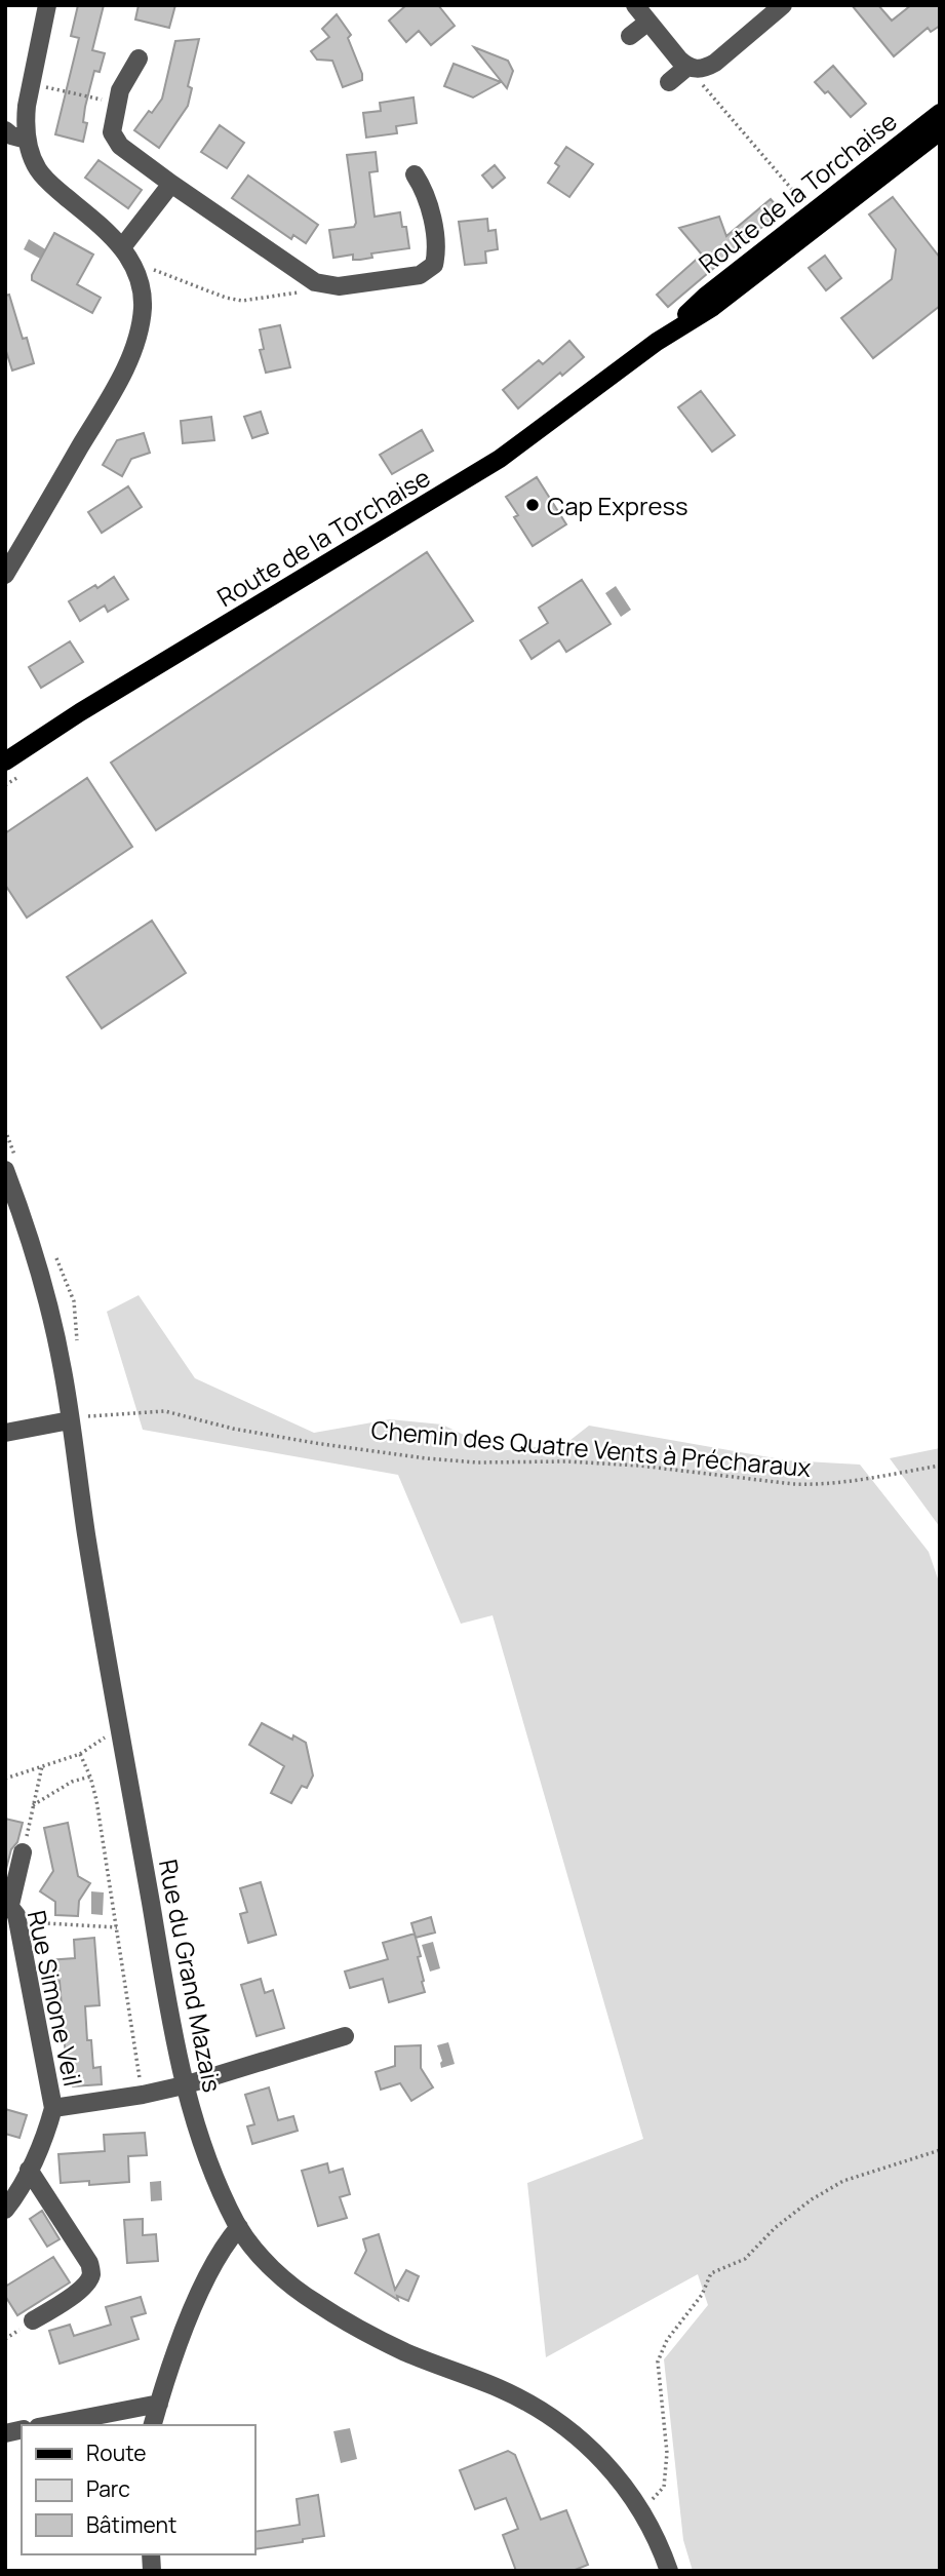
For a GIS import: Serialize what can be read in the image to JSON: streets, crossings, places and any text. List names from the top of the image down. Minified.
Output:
{"streets":{"main road":["Route de la Torchaise"],"street":["Rue du Grand Mazais","Rue Simone Veil"],"path":["Chemin des Quatre Vents à Précharaux"]},"crossings":[["Chemin des Quatre Vents à Précharaux","Rue du Grand Mazais"],["Rue du Grand Mazais","Rue Simone Veil"]],"places":["Cap Express"],"legend":["Route","Parc","Bâtiment"]}
